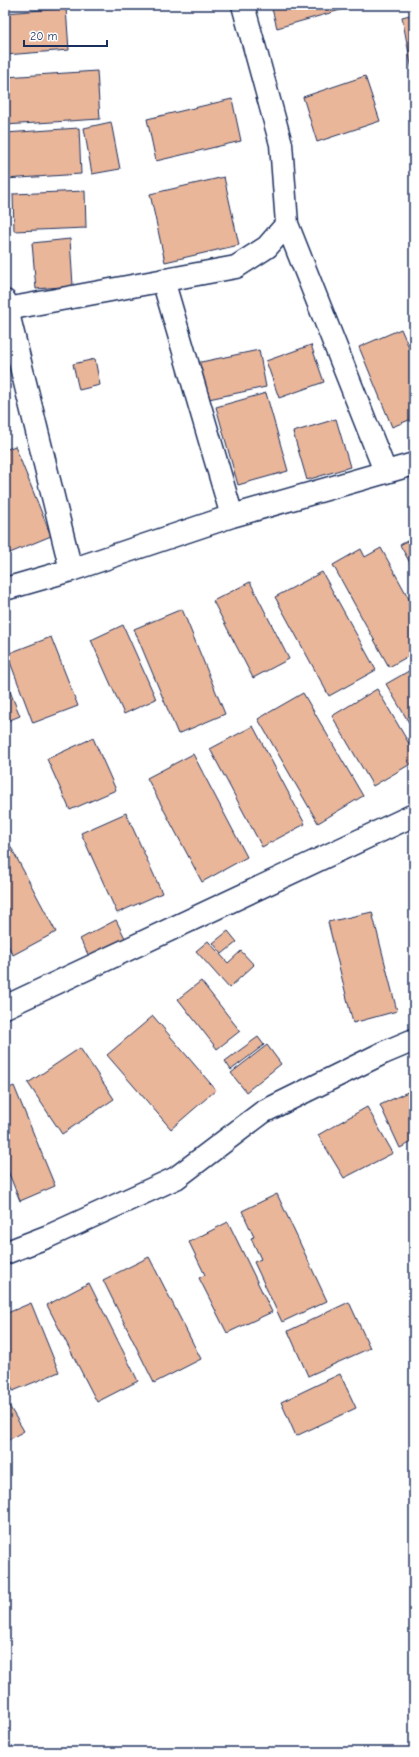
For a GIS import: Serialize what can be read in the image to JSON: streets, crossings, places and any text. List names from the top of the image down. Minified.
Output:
{"scale_bar":"20 m"}
